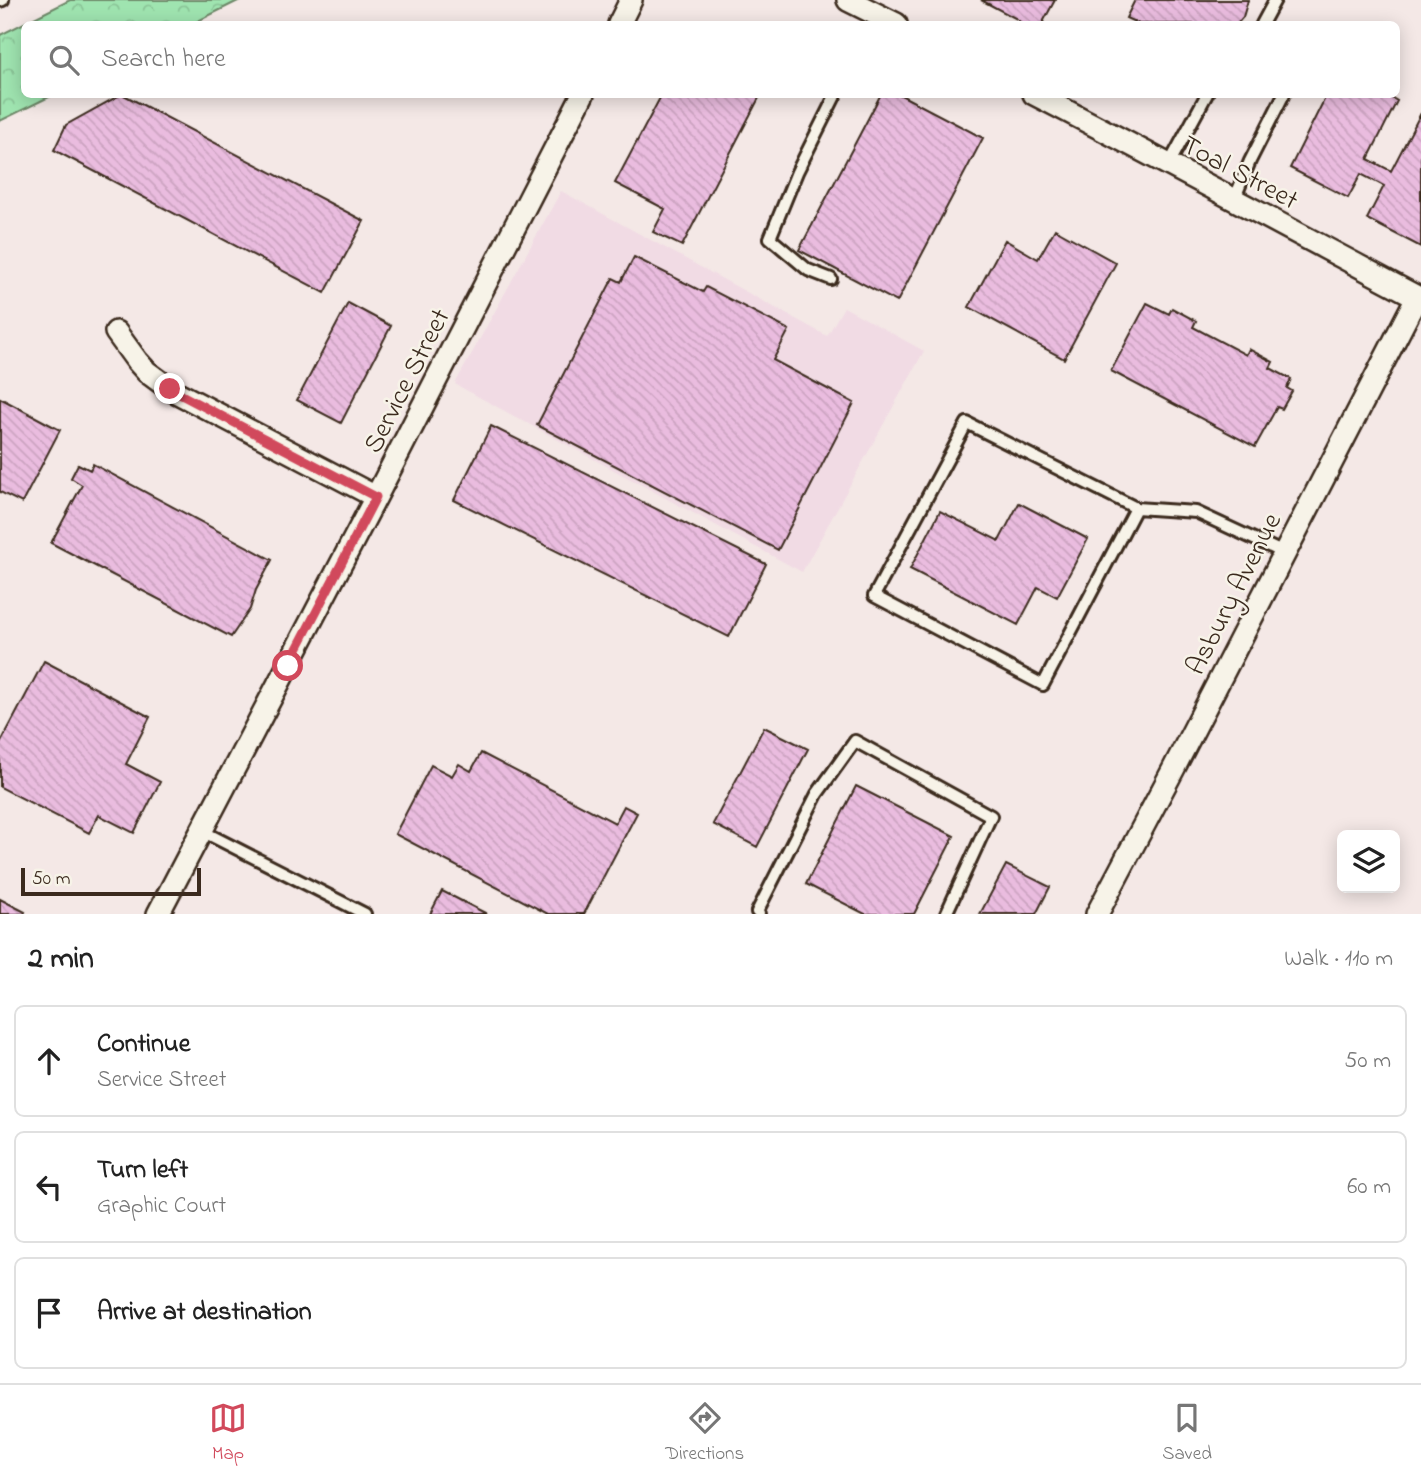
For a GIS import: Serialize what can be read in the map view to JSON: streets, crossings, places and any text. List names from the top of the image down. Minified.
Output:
{"streets":{"street":["Toal Street","Service Street","Asbury Avenue"]},"crossings":[["Toal Street","Asbury Avenue"]],"scale_bar":"50 m","page":{"search":"Search here","scale":"50 m","heading":["2 min","Walk · 110 m"],"list":[["Continue","Service Street","50 m"],["Turn left","Graphic Court","60 m"],"Arrive at destination"],"nav":["Map","Directions","Saved"]}}
